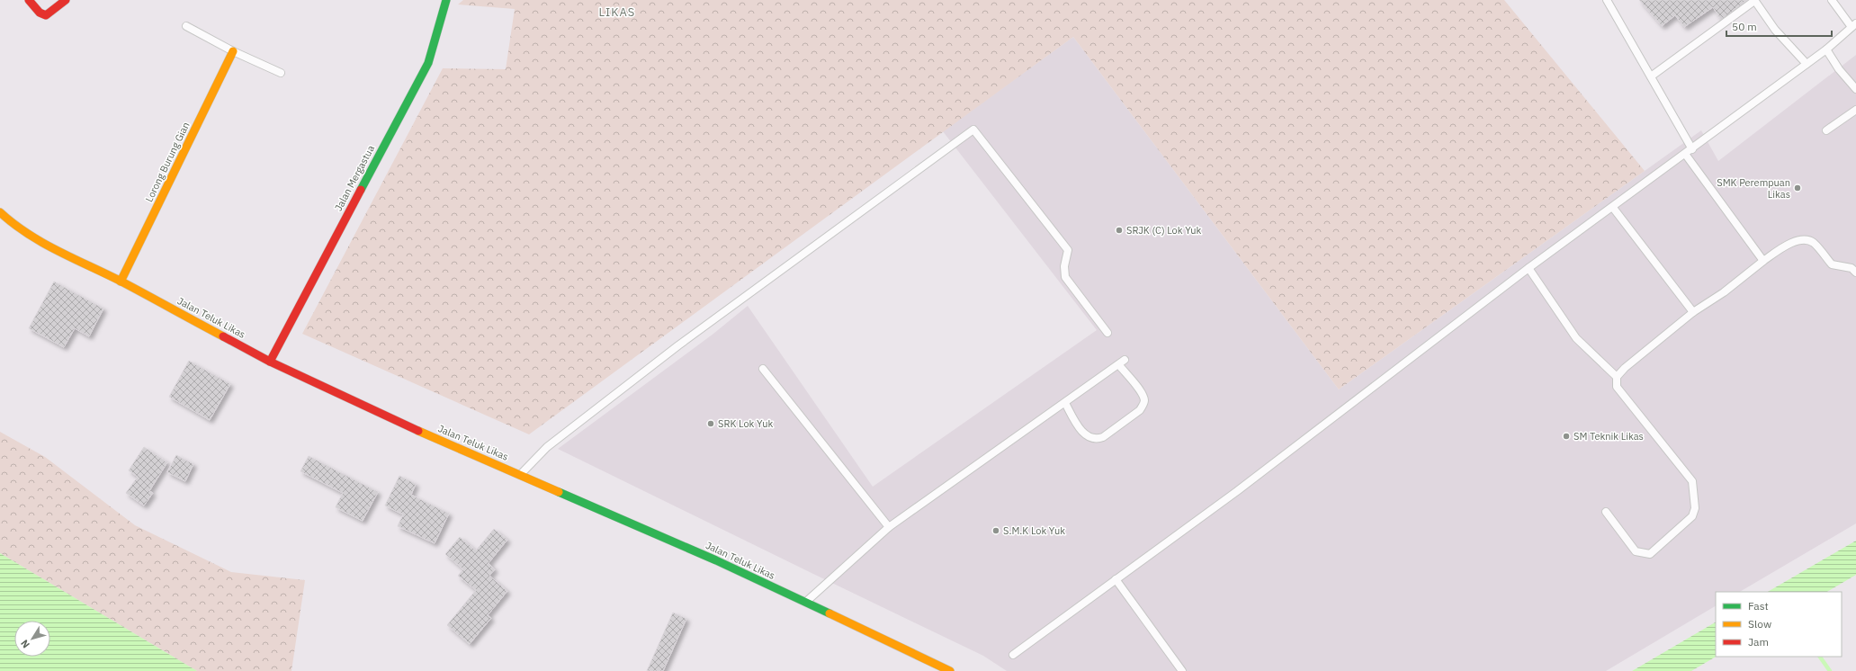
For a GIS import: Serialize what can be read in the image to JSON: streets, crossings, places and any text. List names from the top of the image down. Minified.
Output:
{"streets":{"street":["Lorong Burung Gian","Jalan Mergastua","Jalan Teluk Likas"]},"crossings":[["Lorong Burung Gian","Jalan Teluk Likas"],["Jalan Mergastua","Jalan Teluk Likas"]],"districts":["LIKAS"],"places":["SMK Perempuan Likas","SRJK (C) Lok Yuk","SRK Lok Yuk","SM Teknik Likas","S.M.K Lok Yuk"],"legend":["Fast","Slow","Jam"],"scale_bar":"50 m","north":"bottom left"}
